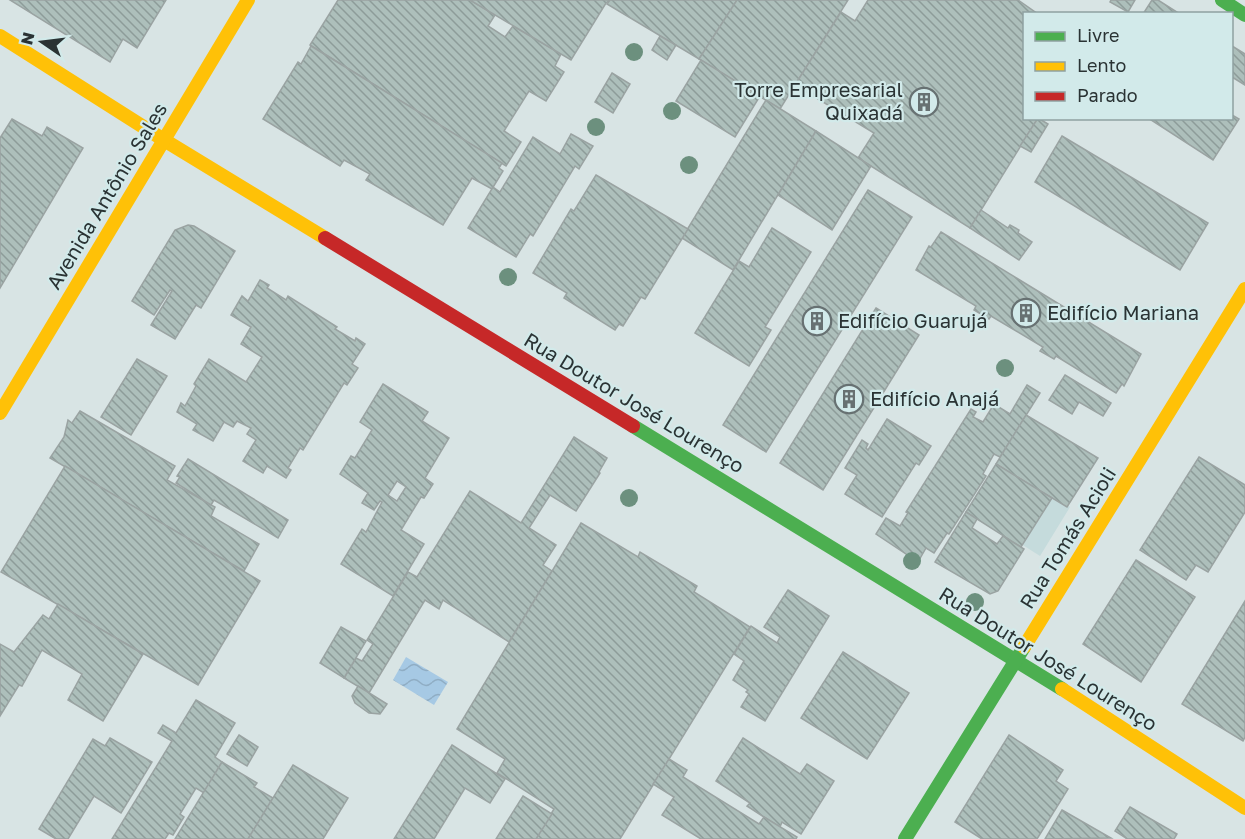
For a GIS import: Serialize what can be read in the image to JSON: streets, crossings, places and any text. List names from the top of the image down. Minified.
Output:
{"streets":{"street":["Avenida Antônio Sales","Rua Doutor José Lourenço","Rua Tomás Acioli"]},"crossings":[["Avenida Antônio Sales","Rua Doutor José Lourenço"],["Rua Doutor José Lourenço","Rua Tomás Acioli"]],"places":{"building":["Torre Empresarial Quixadá","Edifício Mariana","Edifício Guarujá","Edifício Anajá"]},"legend":["Livre","Lento","Parado"],"north":"left"}
